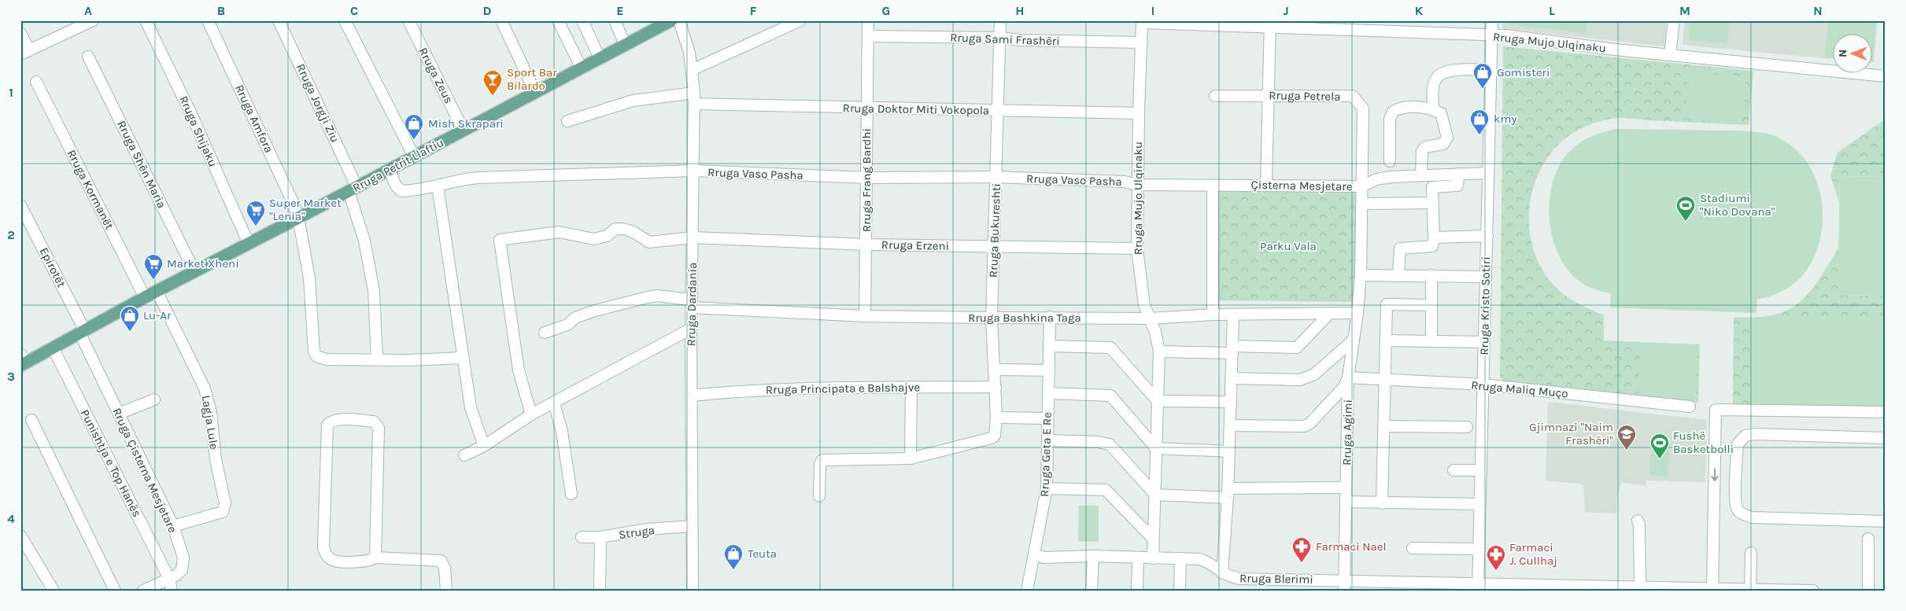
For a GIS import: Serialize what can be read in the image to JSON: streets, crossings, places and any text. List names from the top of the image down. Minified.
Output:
{"streets":{"main road":["Rruga Petrit Llaftiu"],"street":["Rruga Sami Frashëri","Rruga Mujo Ulqinaku","Rruga Zeus","Rruga Petrela","Rruga Jorgji Ziu","Rruga Doktor Miti Vokopola","Rruga Amfora","Rruga Shijaku","Rruga Shën Maria","Rruga Vaso Pasha","Rruga Frang Bardhi","Çisterna Mesjetare","Rruga Kormanët","Rruga Bukureshti","Rruga Erzeni","Epirotët","Rruga Dardania","Rruga Kristo Sotiri","Rruga Bashkina Taga","Rruga Principata e Balshajve","Rruga Maliq Muço","Lagja Lule","Rruga Agimi","Rruga Geta E Re","Punishtja e Top Hanës","Rruga Çisterna Mesjetare","Struga","Rruga Blerimi"]},"crossings":[["Rruga Sami Frashëri","Rruga Mujo Ulqinaku"],["Rruga Sami Frashëri","Rruga Frang Bardhi"],["Rruga Sami Frashëri","Rruga Bukureshti"],["Rruga Mujo Ulqinaku","Rruga Doktor Miti Vokopola"],["Rruga Mujo Ulqinaku","Rruga Vaso Pasha"],["Rruga Mujo Ulqinaku","Çisterna Mesjetare"],["Rruga Mujo Ulqinaku","Rruga Erzeni"],["Rruga Mujo Ulqinaku","Rruga Kristo Sotiri"],["Rruga Mujo Ulqinaku","Rruga Bashkina Taga"],["Rruga Mujo Ulqinaku","Rruga Blerimi"],["Rruga Zeus","Rruga Petrit Llaftiu"],["Rruga Petrela","Çisterna Mesjetare"],["Rruga Petrela","Rruga Agimi"],["Rruga Jorgji Ziu","Rruga Amfora"],["Rruga Jorgji Ziu","Rruga Petrit Llaftiu"],["Rruga Doktor Miti Vokopola","Rruga Frang Bardhi"],["Rruga Doktor Miti Vokopola","Rruga Bukureshti"],["Rruga Doktor Miti Vokopola","Rruga Dardania"],["Rruga Amfora","Rruga Petrit Llaftiu"],["Rruga Shijaku","Rruga Petrit Llaftiu"],["Rruga Shën Maria","Rruga Petrit Llaftiu"],["Rruga Petrit Llaftiu","Rruga Vaso Pasha"],["Rruga Petrit Llaftiu","Rruga Kormanët"],["Rruga Petrit Llaftiu","Epirotët"],["Rruga Petrit Llaftiu","Lagja Lule"],["Rruga Petrit Llaftiu","Punishtja e Top Hanës"],["Rruga Petrit Llaftiu","Rruga Çisterna Mesjetare"],["Rruga Vaso Pasha","Rruga Frang Bardhi"],["Rruga Vaso Pasha","Çisterna Mesjetare"],["Rruga Vaso Pasha","Rruga Bukureshti"],["Rruga Vaso Pasha","Rruga Dardania"],["Rruga Frang Bardhi","Rruga Erzeni"],["Rruga Frang Bardhi","Rruga Bashkina Taga"],["Çisterna Mesjetare","Rruga Kristo Sotiri"],["Rruga Bukureshti","Rruga Erzeni"],["Rruga Bukureshti","Rruga Bashkina Taga"],["Rruga Bukureshti","Rruga Principata e Balshajve"],["Rruga Erzeni","Rruga Dardania"],["Epirotët","Rruga Çisterna Mesjetare"],["Rruga Dardania","Rruga Bashkina Taga"],["Rruga Dardania","Rruga Principata e Balshajve"],["Rruga Dardania","Struga"],["Rruga Kristo Sotiri","Rruga Maliq Muço"],["Rruga Kristo Sotiri","Rruga Blerimi"],["Rruga Bashkina Taga","Rruga Agimi"],["Rruga Bashkina Taga","Rruga Geta E Re"],["Rruga Maliq Muço","Rruga Agimi"],["Lagja Lule","Rruga Çisterna Mesjetare"],["Rruga Agimi","Rruga Blerimi"],["Rruga Geta E Re","Rruga Blerimi"],["Punishtja e Top Hanës","Rruga Çisterna Mesjetare"]],"parks":["Parku Vala"],"places":{"shop":["Gomisteri","kmy","Mish Skrapari","Lu-Ar","Teuta"],"bar":["Sport Bar Bilardo"],"sports":["Stadiumi \"Niko Dovana\"","Fushë Basketbolli"],"supermarket":["Super Market \"Lenia\"","Market Xheni"],"school or university":["Gjimnazi \"Naim Frashëri\""],"pharmacy":["Farmaci Nael","Farmaci J. Cullhaj"]},"north":"left","grid":{"columns":["A","B","C","D","E","F","G","H","I","J","K","L","M","N"],"rows":["1","2","3","4"]}}
